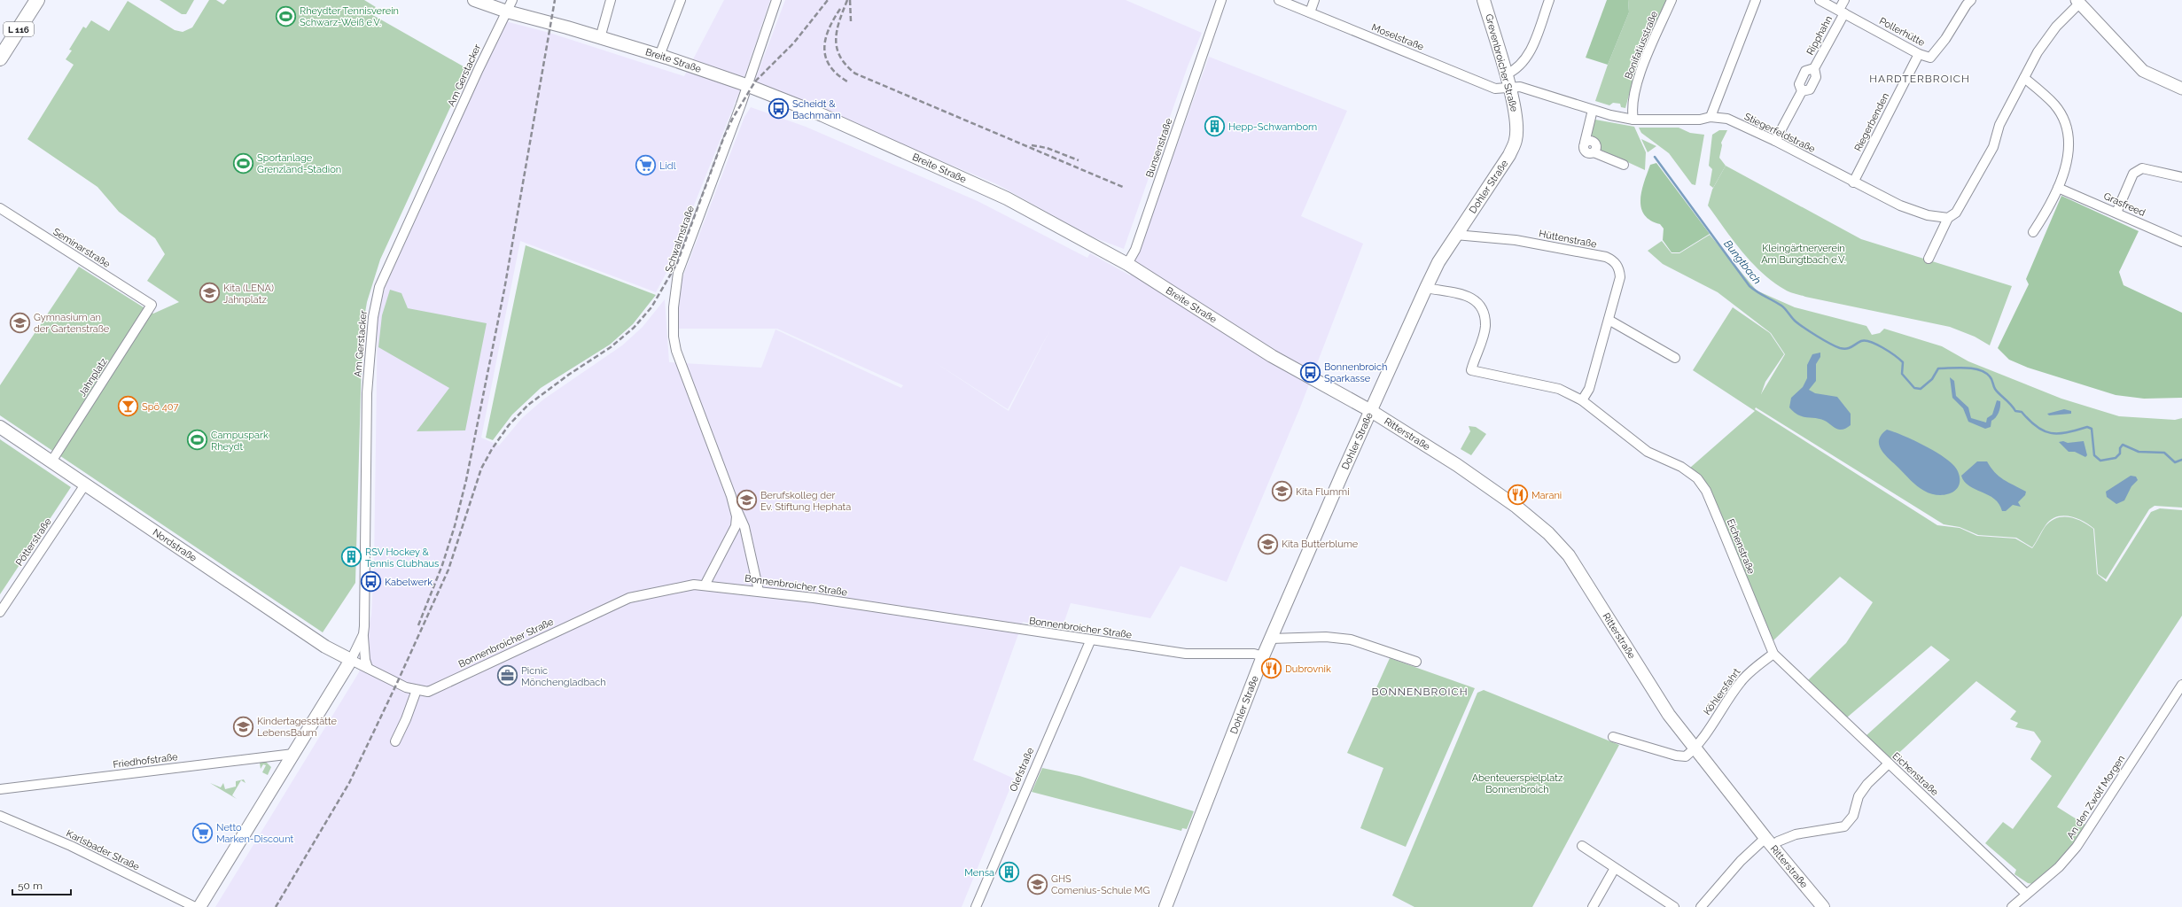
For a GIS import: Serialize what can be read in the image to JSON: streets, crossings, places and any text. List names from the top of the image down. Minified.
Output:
{"streets":{"main road":["L 116","Breite Straße","Grevenbroicher Straße","Dohler Straße","Ritterstraße","Nordstraße"],"street":["Pollerhütte","Ripphahn","Moselstraße","Bonifatiusstraße","Am Gerstacker","Riegerbenden","Stiegerfeldstraße","Bunsenstraße","Grasfreed","Schwalmstraße","Hüttenstraße","Seminarstraße","Jahnplatz","Pötterstraße","Eichenstraße","Bonnenbroicher Straße","Köhlersfahrt","Friedhofstraße","Olefstraße","An den Zwölf Morgen","Karlsbader Straße"]},"crossings":[["Pollerhütte","Ripphahn"],["Pollerhütte","Riegerbenden"],["Ripphahn","Stiegerfeldstraße"],["Moselstraße","Grevenbroicher Straße"],["Moselstraße","Stiegerfeldstraße"],["Bonifatiusstraße","Stiegerfeldstraße"],["Breite Straße","Am Gerstacker"],["Breite Straße","Bunsenstraße"],["Breite Straße","Dohler Straße"],["Breite Straße","Schwalmstraße"],["Breite Straße","Ritterstraße"],["Grevenbroicher Straße","Stiegerfeldstraße"],["Grevenbroicher Straße","Dohler Straße"],["Am Gerstacker","Nordstraße"],["Am Gerstacker","Bonnenbroicher Straße"],["Riegerbenden","Stiegerfeldstraße"],["Dohler Straße","Hüttenstraße"],["Dohler Straße","Ritterstraße"],["Dohler Straße","Eichenstraße"],["Dohler Straße","Bonnenbroicher Straße"],["Schwalmstraße","Bonnenbroicher Straße"],["Hüttenstraße","Eichenstraße"],["Seminarstraße","Jahnplatz"],["Jahnplatz","Nordstraße"],["Ritterstraße","Köhlersfahrt"],["Pötterstraße","Nordstraße"],["Nordstraße","Bonnenbroicher Straße"],["Eichenstraße","Köhlersfahrt"],["Eichenstraße","An den Zwölf Morgen"],["Bonnenbroicher Straße","Olefstraße"]],"districts":["HARDTERBROICH","BONNENBROICH"],"water":["Bungtbach"],"parks":["Kleingärtnerverein Am Bungtbach e.V.","Abenteuerspielplatz Bonnenbroich"],"places":{"sports":["Rheydter Tennisverein Schwarz-Weiß e.V.","Sportanlage Grenzland-Stadion","Campuspark Rheydt"],"bus stop":["Scheidt & Bachmann","Bonnenbroich Sparkasse","Kabelwerk"],"building":["Hepp-Schwamborn","RSV Hockey & Tennis Clubhaus","Mensa"],"supermarket":["Lidl","Netto Marken-Discount"],"school or university":["Kita (LENA) Jahnplatz","Gymnasium an der Gartenstraße","Kita Flummi","Berufskolleg der Ev. Stiftung Hephata","Kita Butterblume","Kindertagesstätte LebensBaum","GHS Comenius-Schule MG"],"bar":["Spö 407"],"restaurant":["Marani","Dubrovnik"],"office":["Picnic Mönchengladbach"]},"scale_bar":"50 m"}
